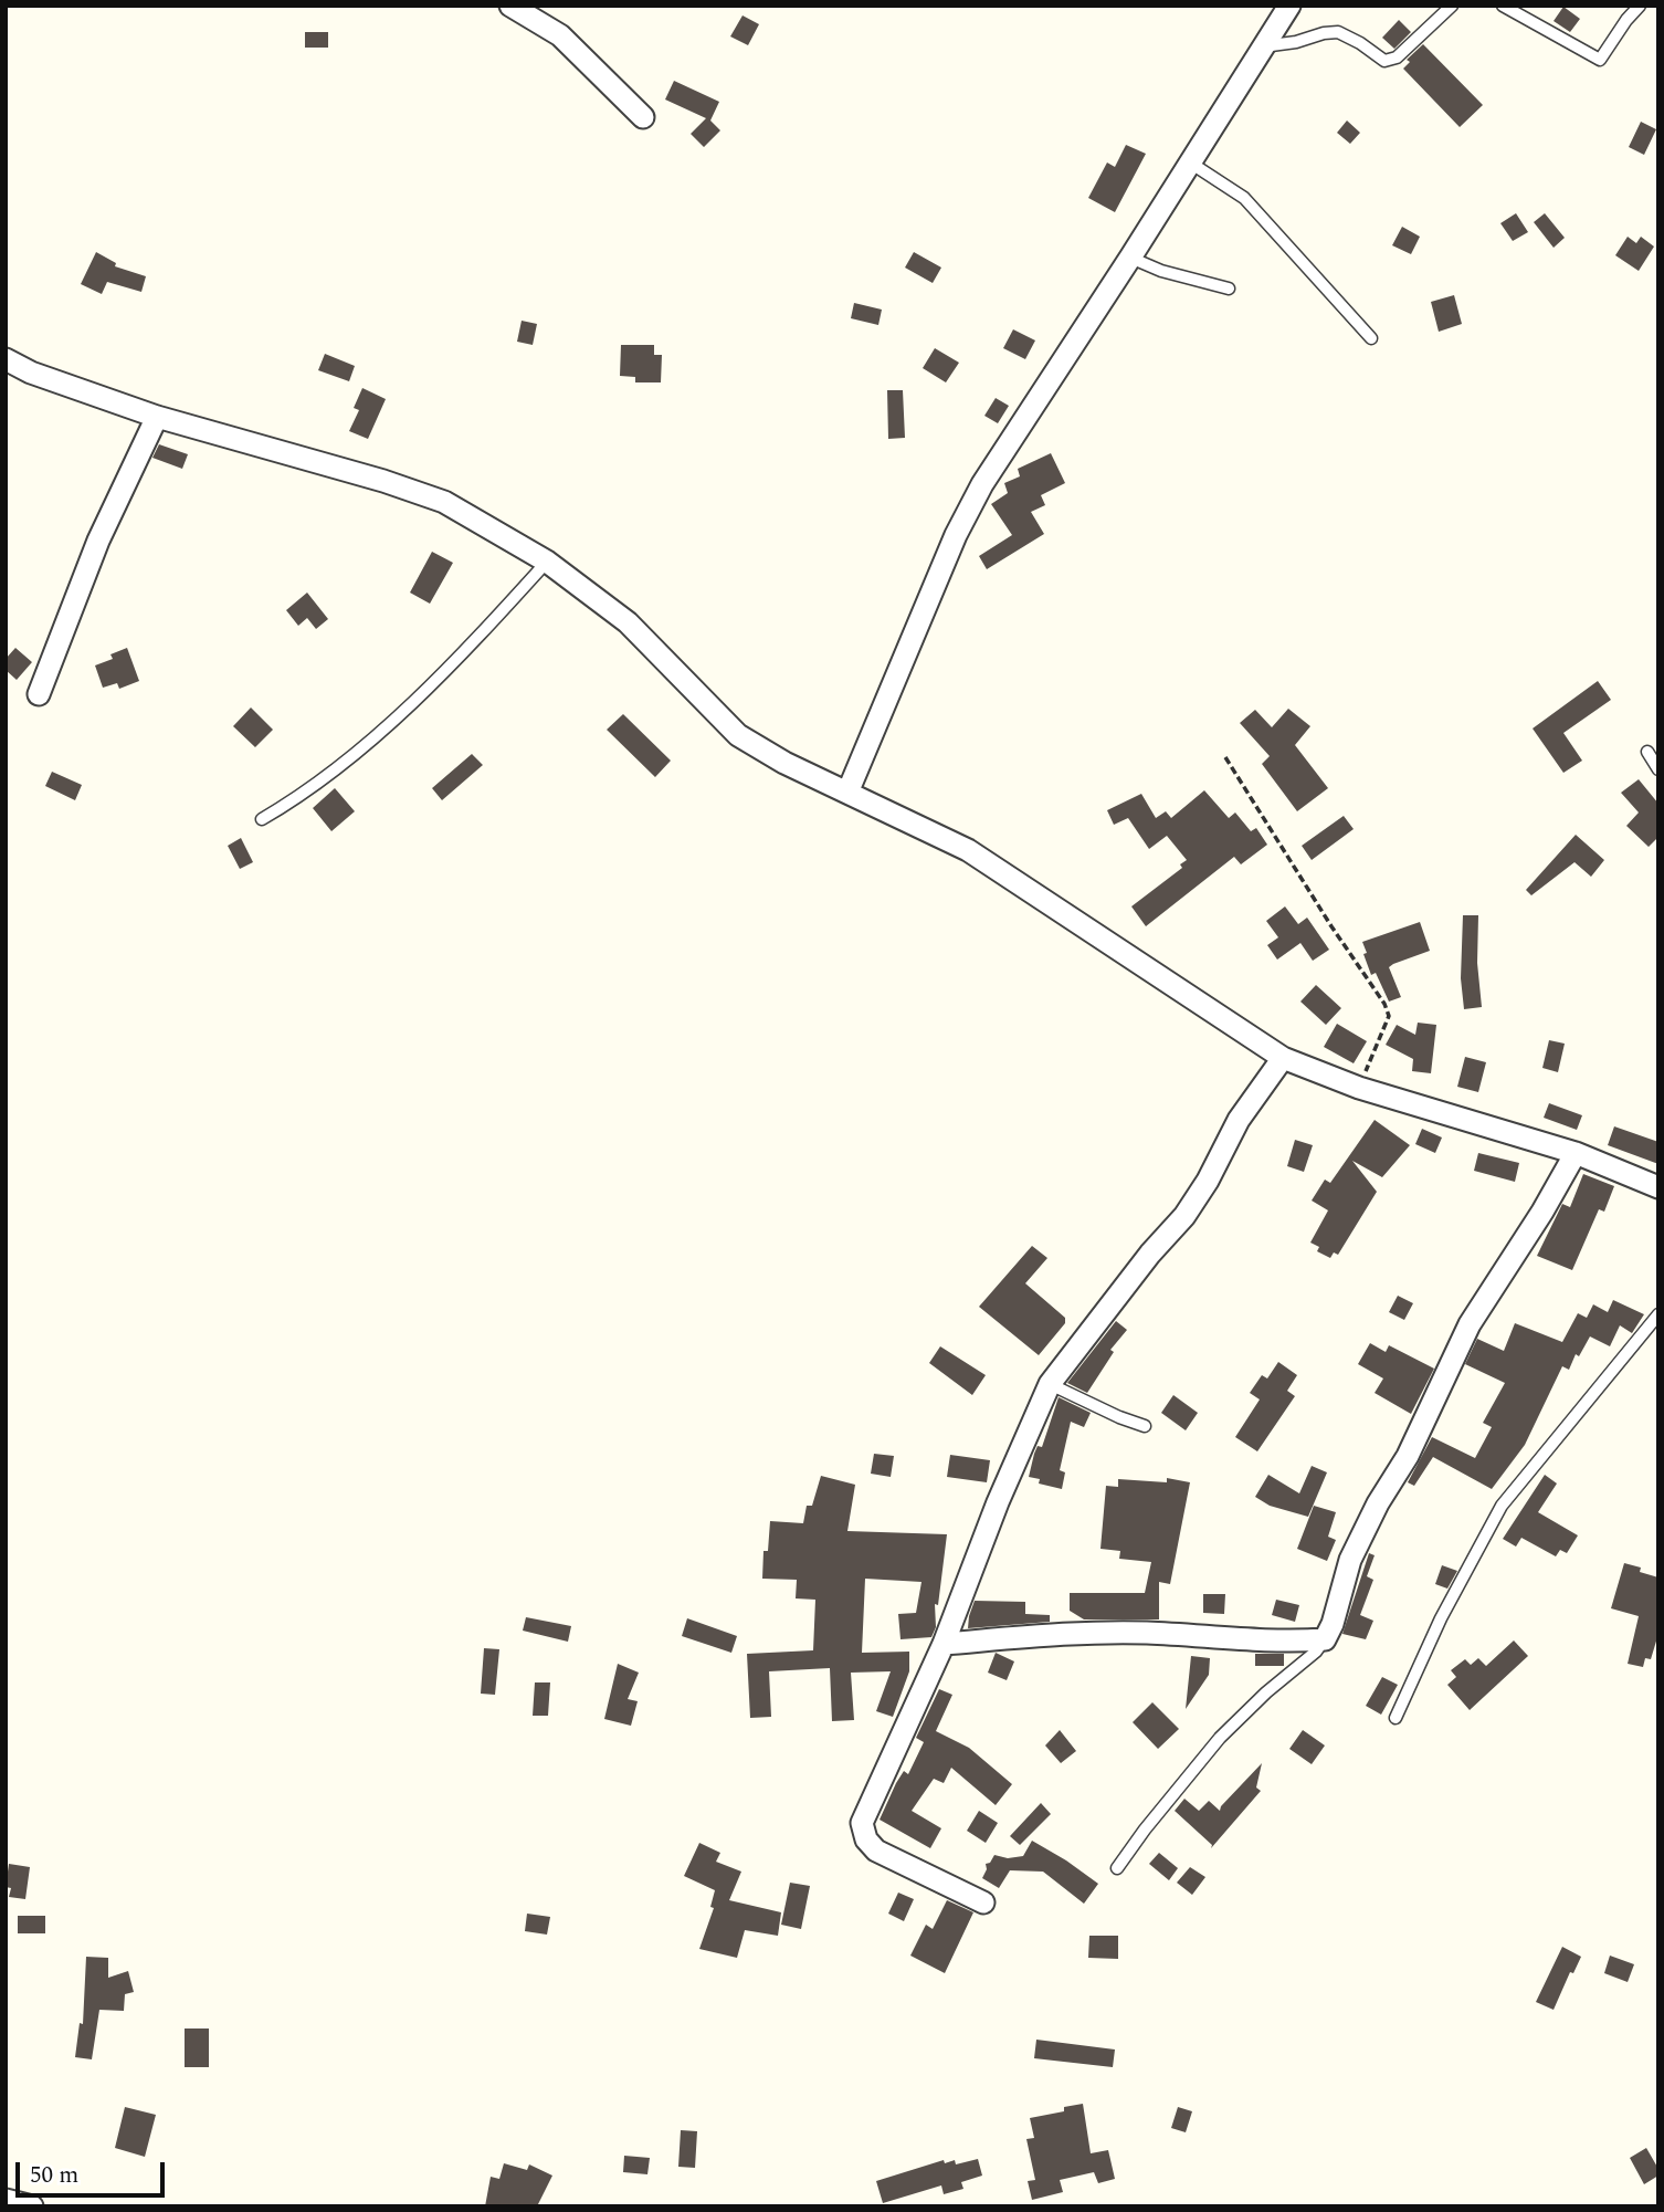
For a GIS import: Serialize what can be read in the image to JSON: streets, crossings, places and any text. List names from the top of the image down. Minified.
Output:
{"scale_bar":"50 m"}
